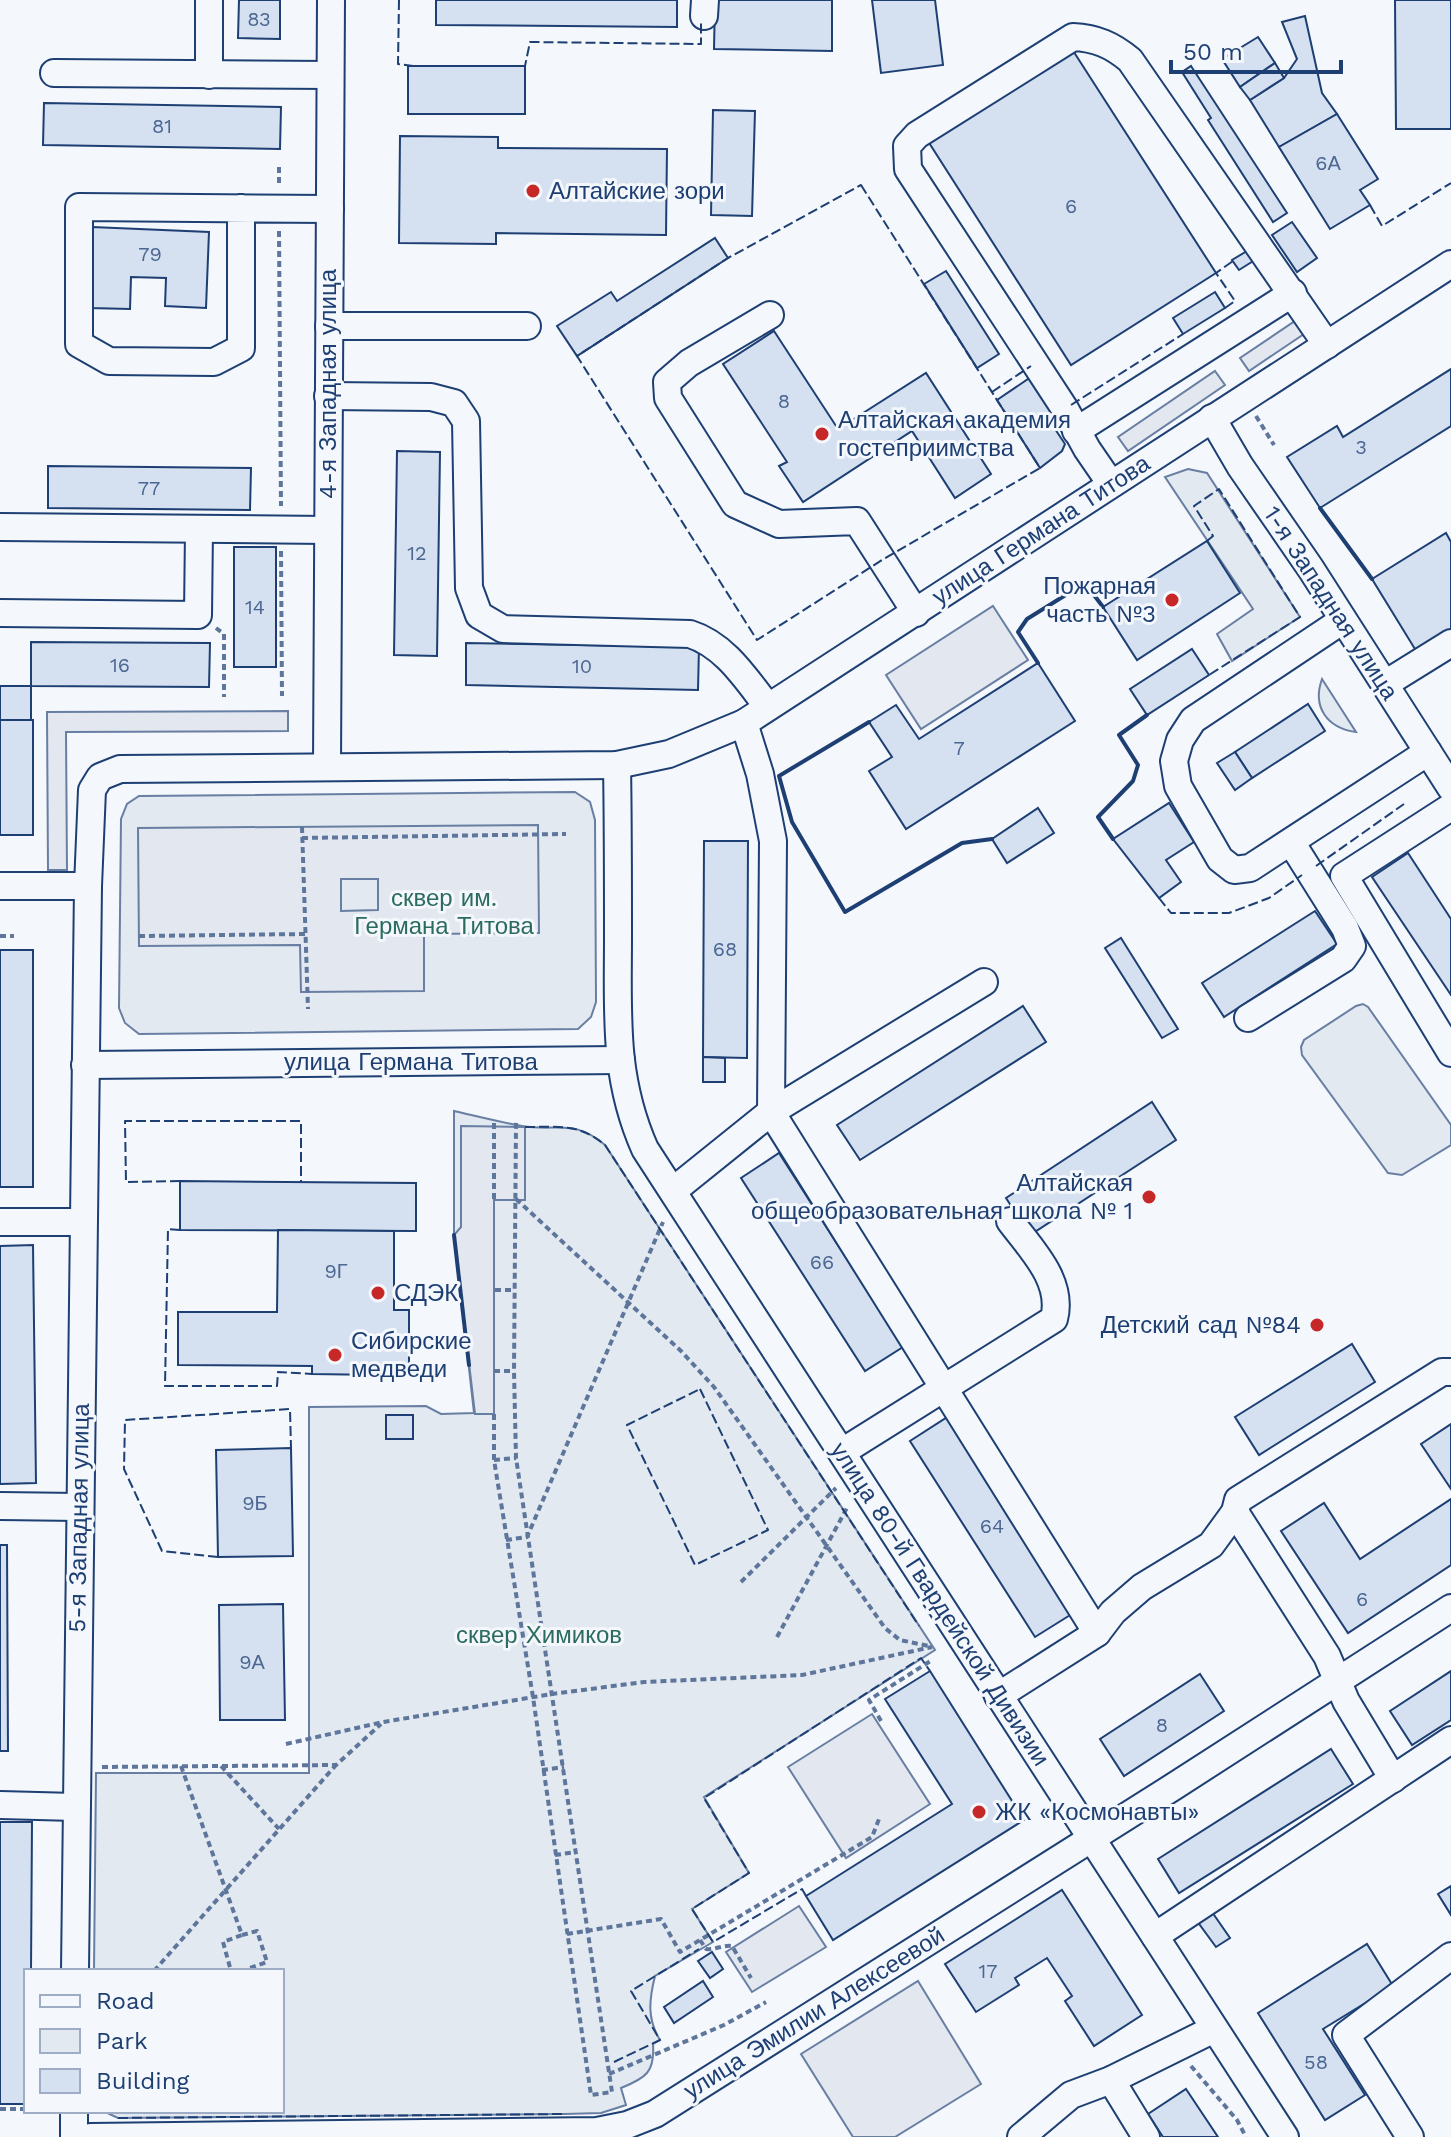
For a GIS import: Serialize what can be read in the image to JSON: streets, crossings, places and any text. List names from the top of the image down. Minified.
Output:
{"streets":{"street":["4-я Западная улица","улица Германа Титова","1-я Западная улица","5-я Западная улица","улица 80-й Гвардейской Дивизии","улица Эмилии Алексеевой"]},"crossings":[["4-я Западная улица","улица Германа Титова"],["улица Германа Титова","1-я Западная улица"],["улица Германа Титова","5-я Западная улица"],["улица Германа Титова","улица 80-й Гвардейской Дивизии"],["улица 80-й Гвардейской Дивизии","улица Эмилии Алексеевой"]],"parks":["сквер им. Германа Титова","сквер Химиков"],"places":["Алтайские зори","Алтайская академия гостеприимства","Пожарная часть №3","Алтайская общеобразовательная школа № 1","СДЭК","Детский сад №84","Сибирские медведи","ЖК «Космонавты»"],"house_numbers":["83","81","6А","6","79","8","3","77","12","14","16","10","7","68","66","9Г","9Б","64","6","9А","8","17","58"],"legend":["Road","Park","Building"],"scale_bar":"50 m"}
